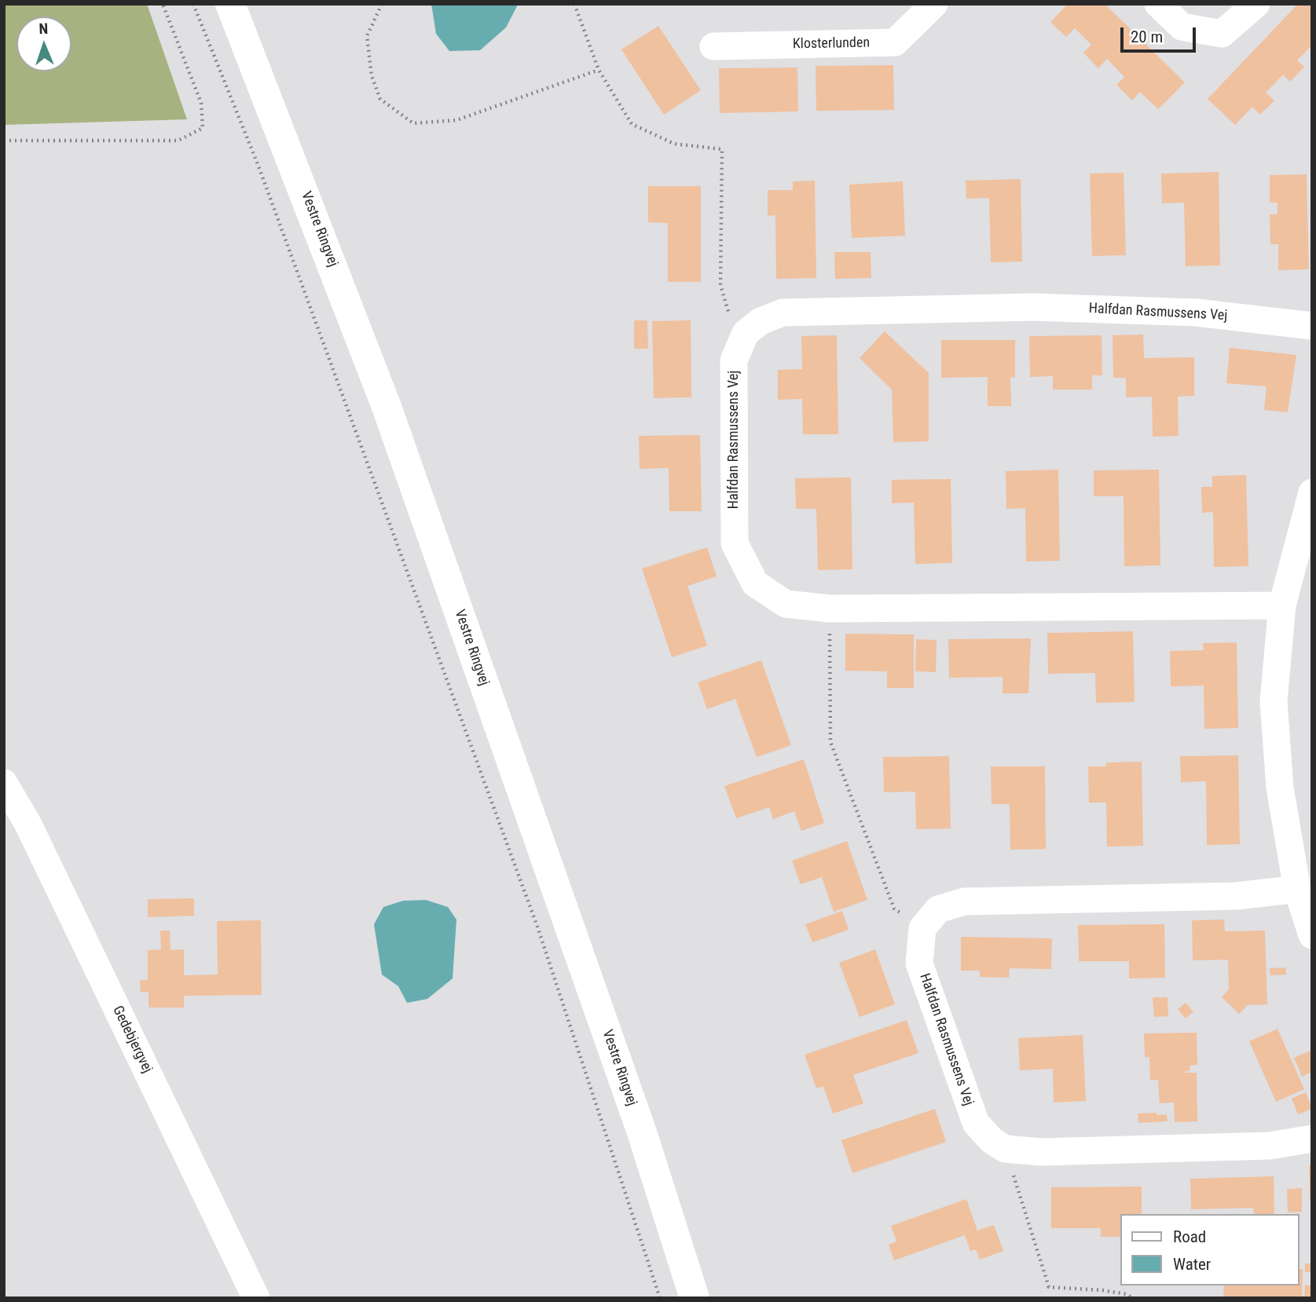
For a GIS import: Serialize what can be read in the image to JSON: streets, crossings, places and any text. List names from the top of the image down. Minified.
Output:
{"streets":{"main road":["Vestre Ringvej"],"street":["Klosterlunden","Halfdan Rasmussens Vej","Gedebjergvej"]},"legend":["Road","Water"],"scale_bar":"20 m","north":"top"}
